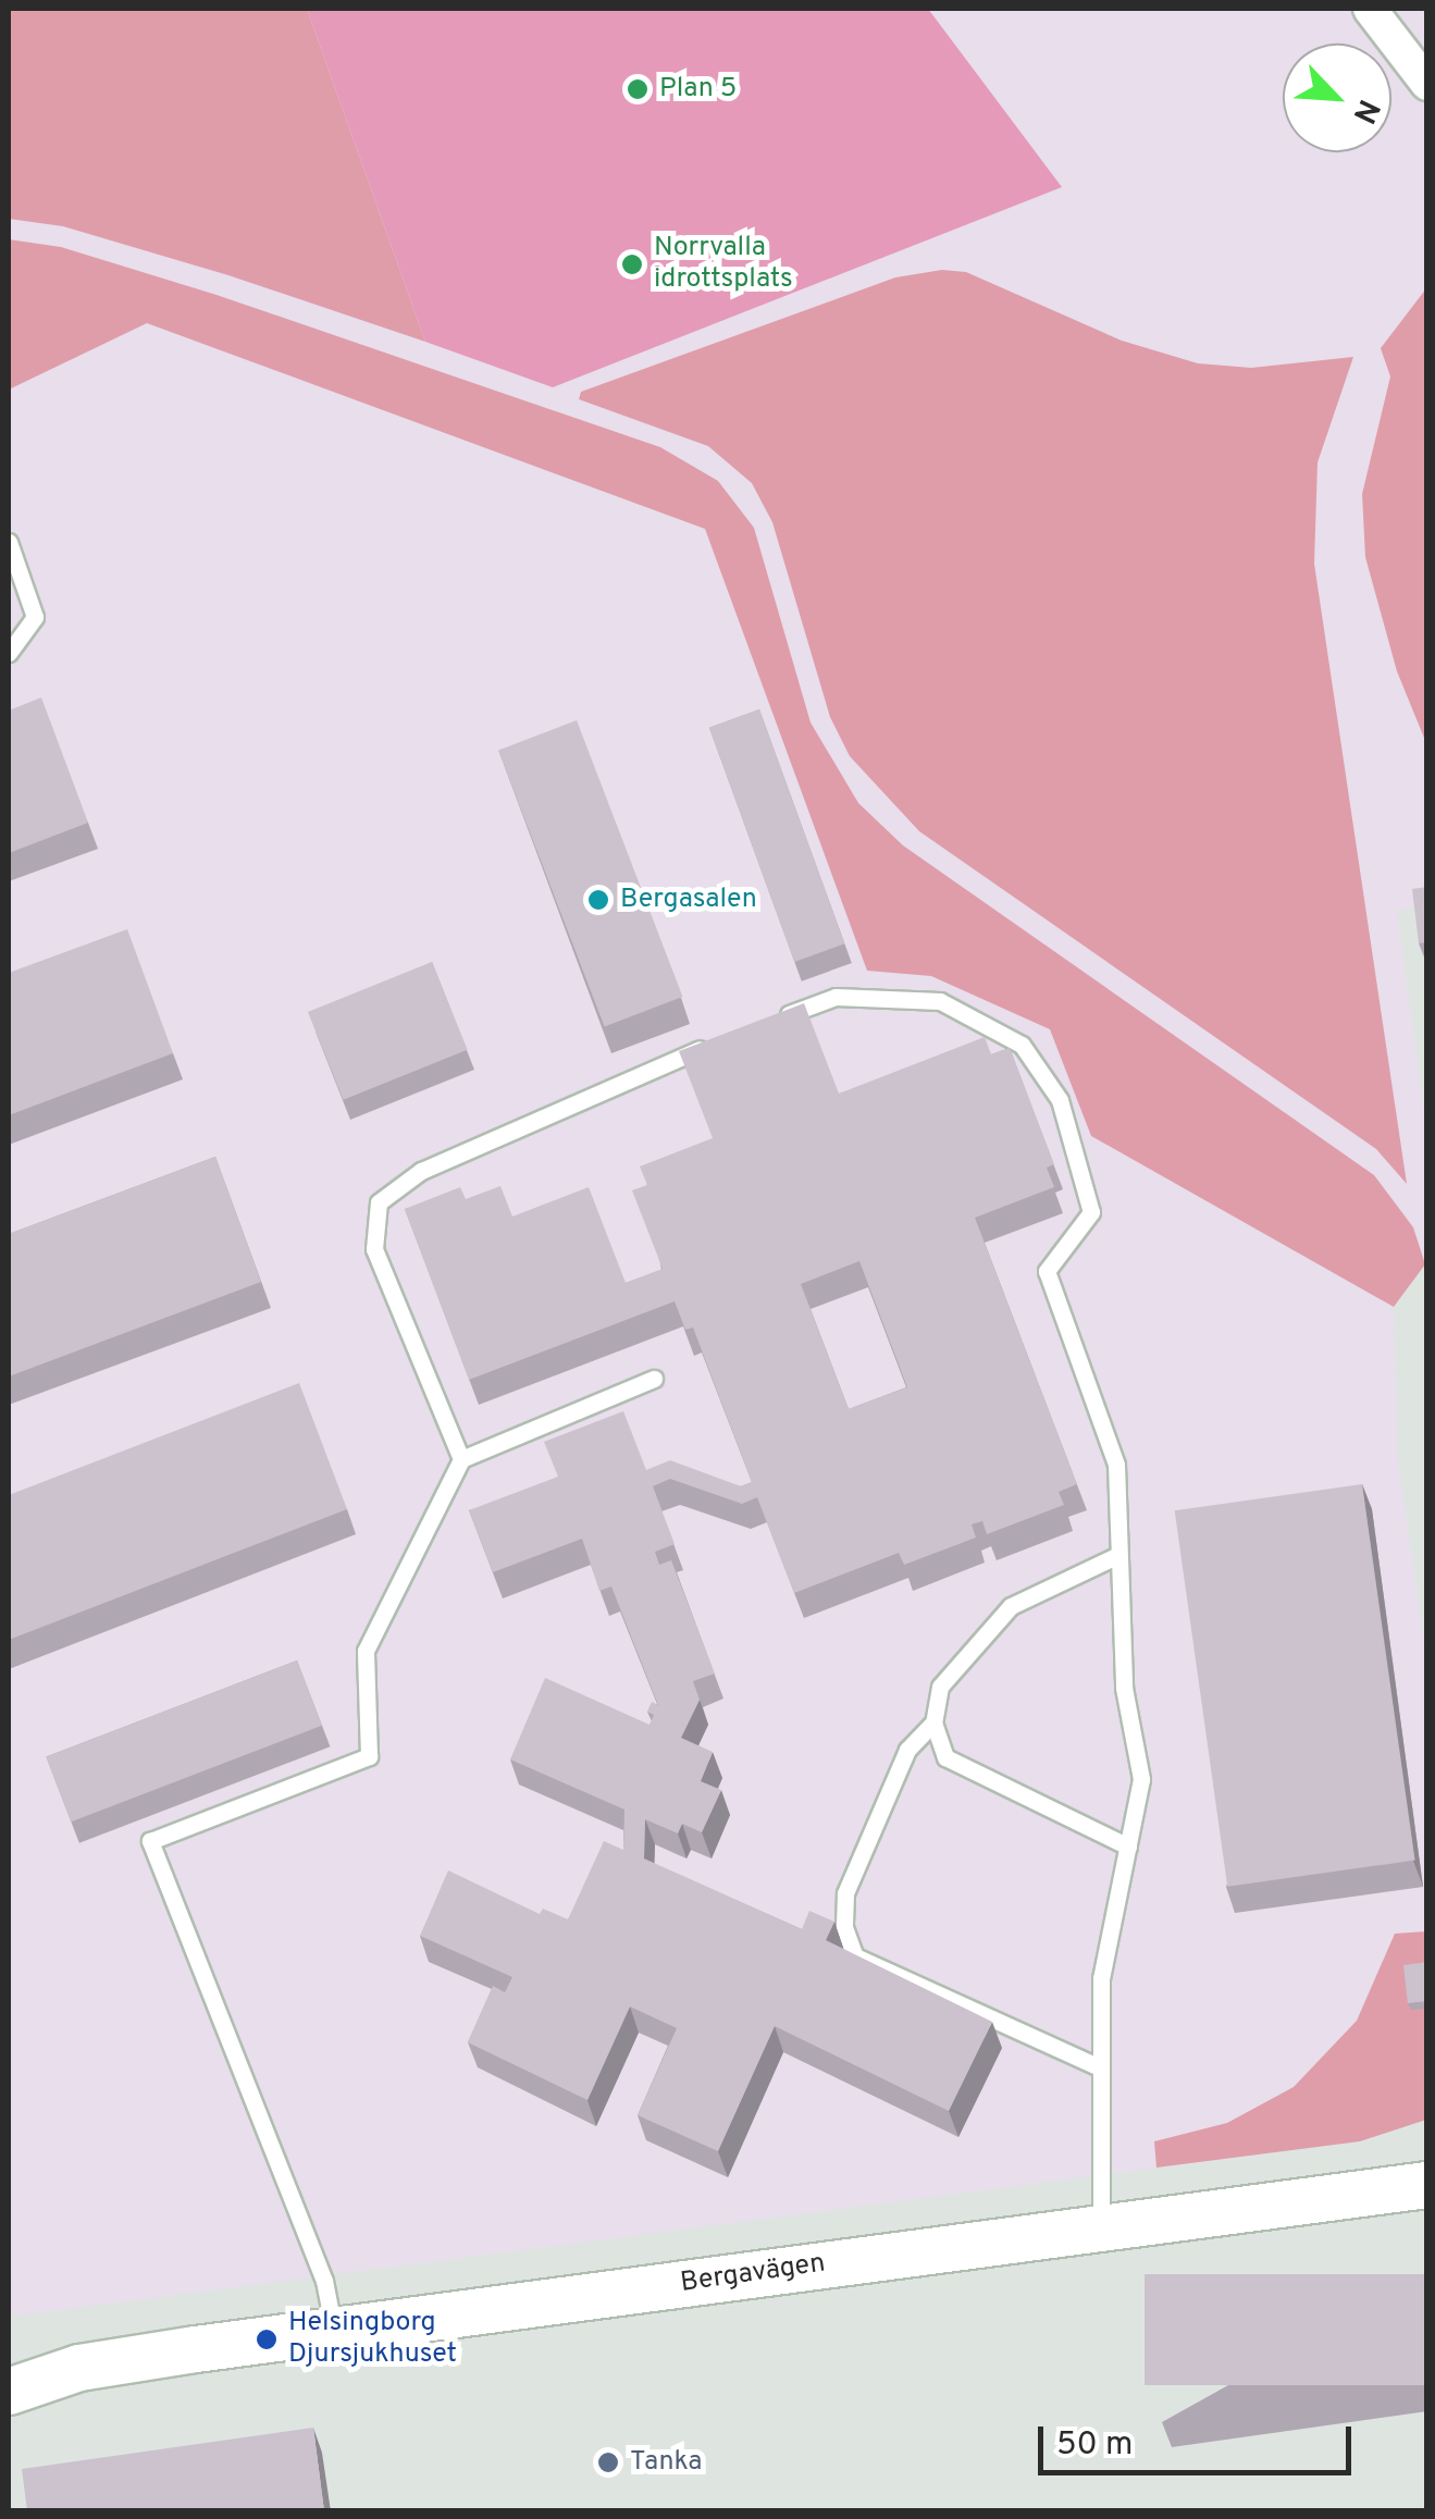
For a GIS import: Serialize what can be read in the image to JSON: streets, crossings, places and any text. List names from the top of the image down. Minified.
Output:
{"streets":{"street":["Bergavägen"]},"places":["Plan 5","Norrvalla idrottsplats","Bergasalen","Helsingborg Djursjukhuset","Tanka"],"scale_bar":"50 m","north":"bottom right"}
